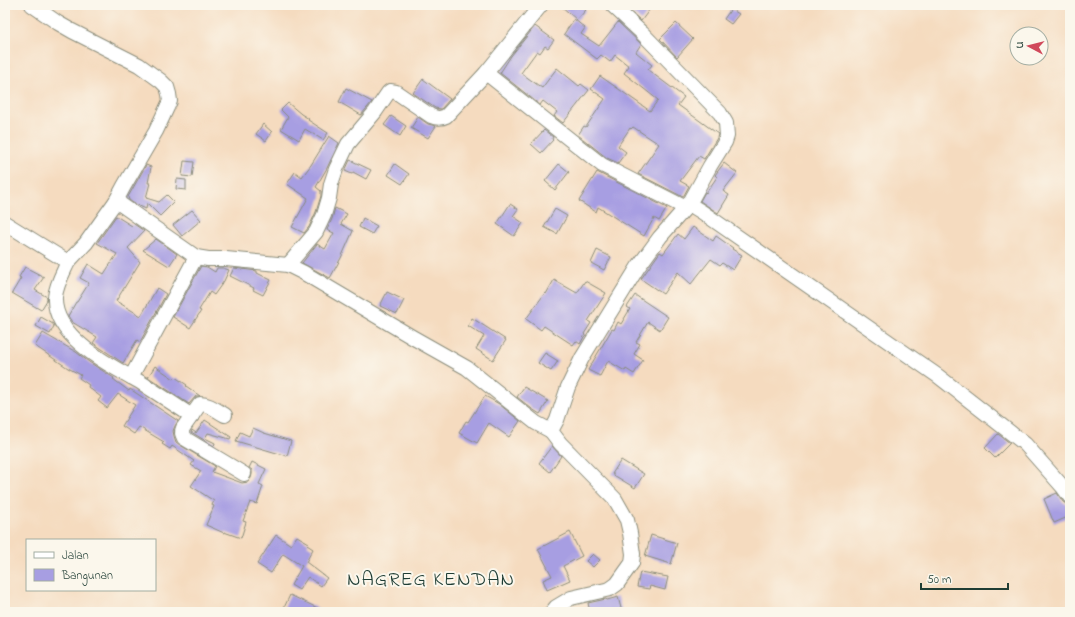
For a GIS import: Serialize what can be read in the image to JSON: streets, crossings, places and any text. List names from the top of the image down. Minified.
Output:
{"districts":["NAGREG KENDAN"],"legend":["Jalan","Bangunan"],"scale_bar":"50 m","north":"left"}
